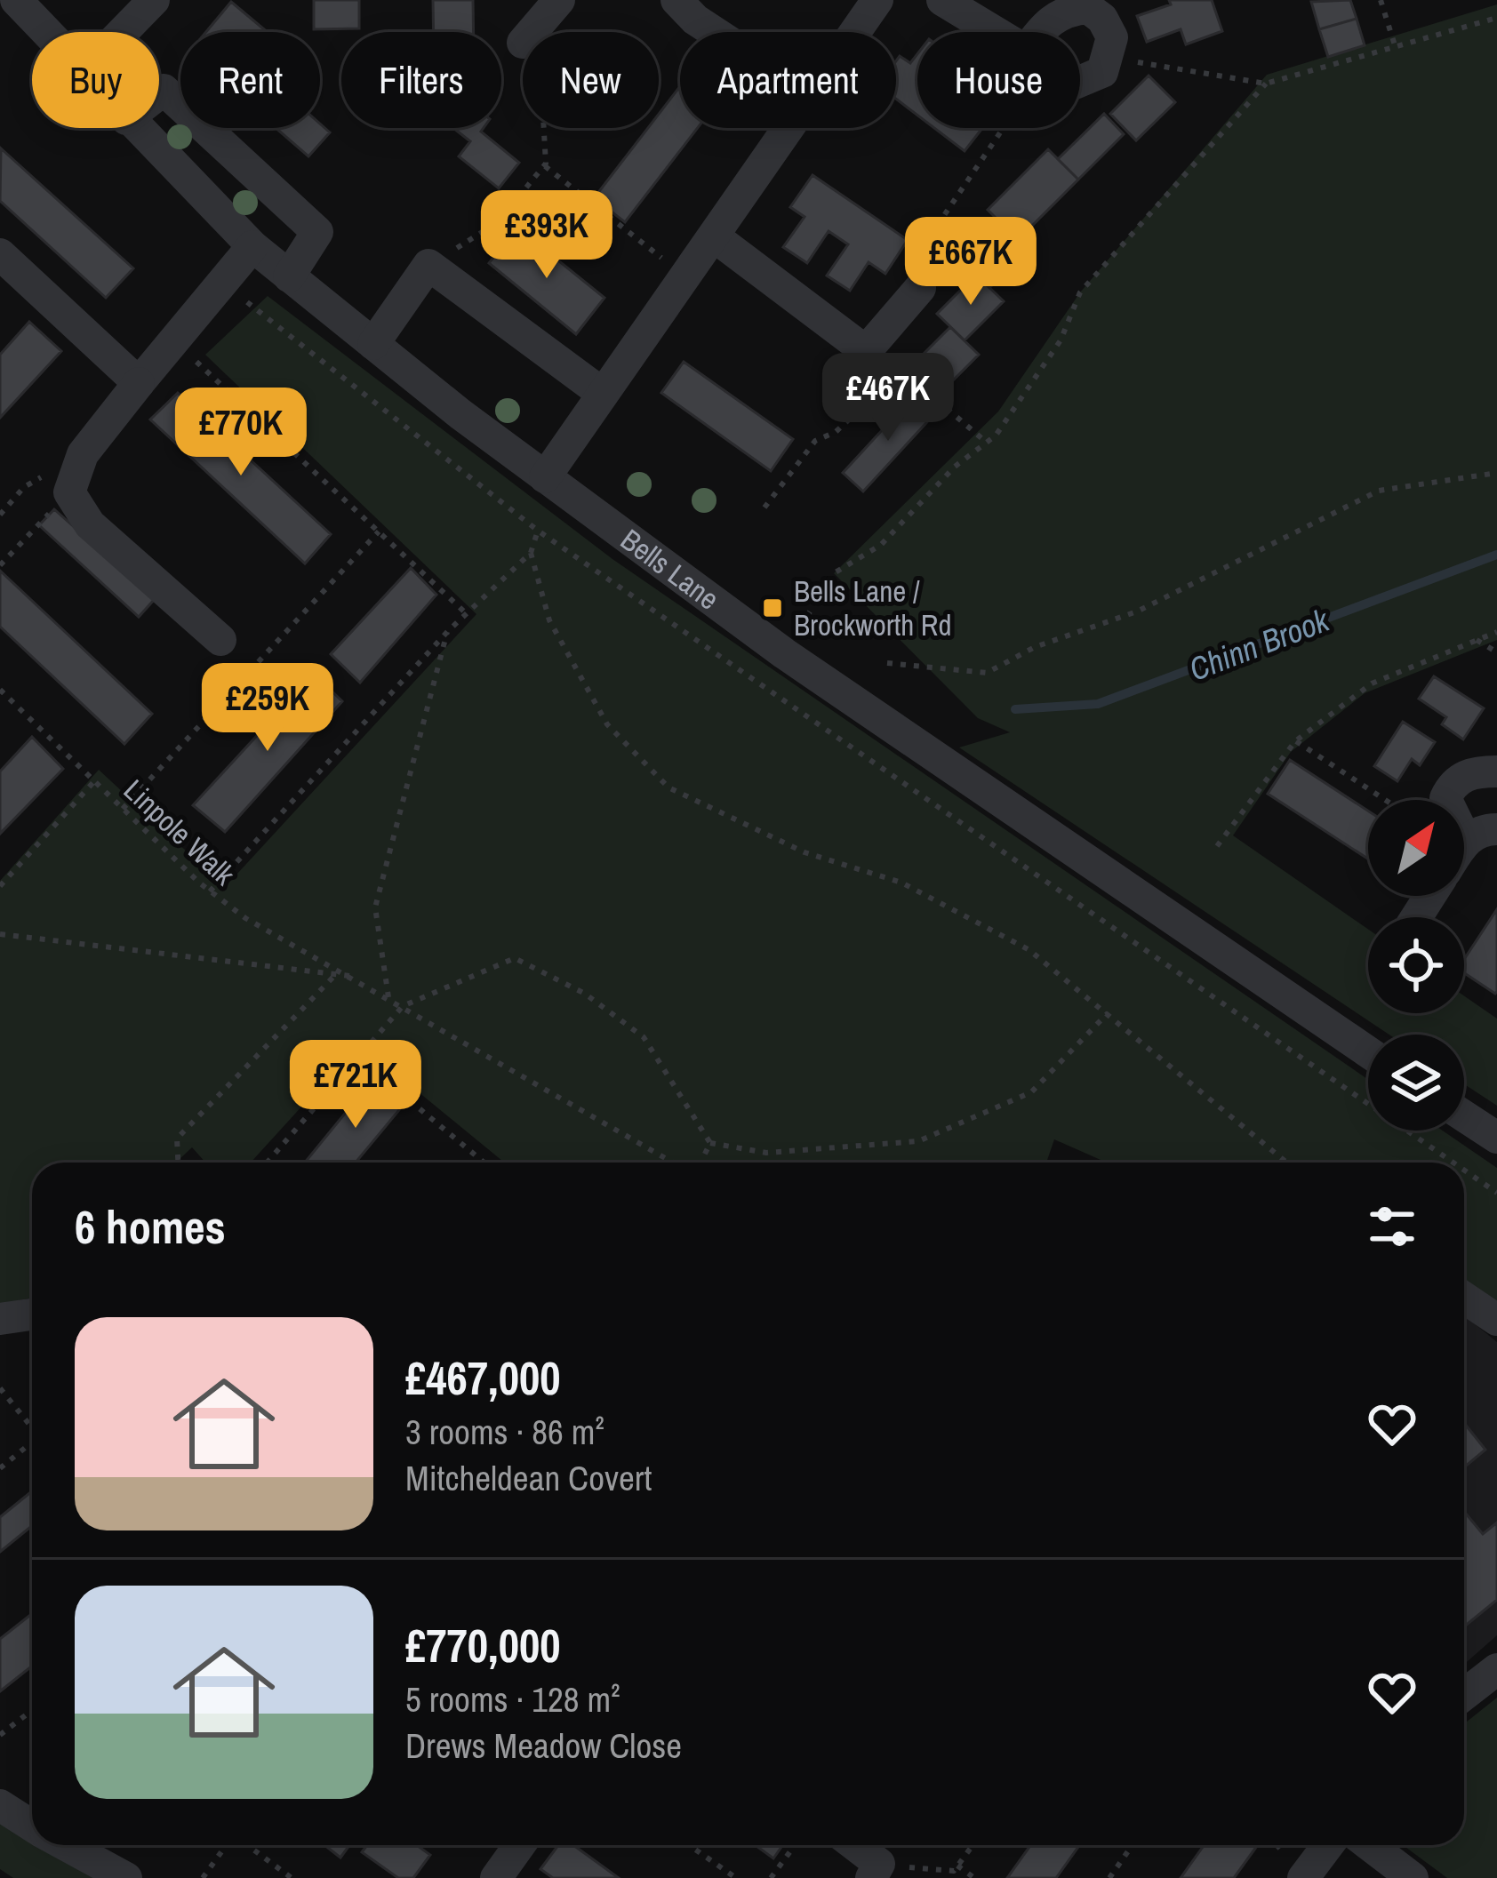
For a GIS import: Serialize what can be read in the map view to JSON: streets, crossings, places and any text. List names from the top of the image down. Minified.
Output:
{"streets":{"street":["Bells Lane"],"path":["Linpole Walk"]},"water":["Chinn Brook"],"places":{"transit":["Bells Lane / Brockworth Rd"]},"north":"top right","page":{"chip":["Buy","Rent","Filters","New","Apartment","House"],"price":["£393K","£667K","£467K","£770K","£259K","£721K"],"heading":"6 homes","list":[{"name":"£467,000","note":"3 rooms · 86 m² · Mitcheldean Covert"},{"name":"£770,000","note":"5 rooms · 128 m² · Drews Meadow Close"}]}}
